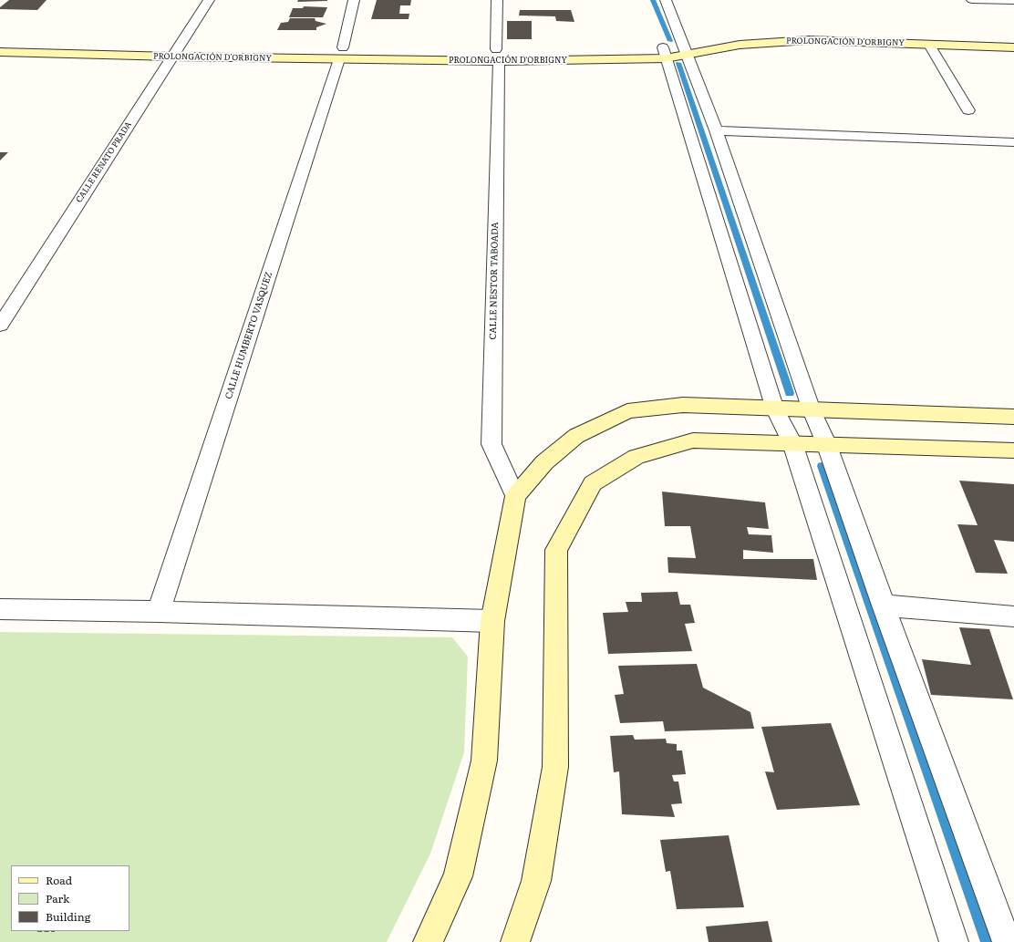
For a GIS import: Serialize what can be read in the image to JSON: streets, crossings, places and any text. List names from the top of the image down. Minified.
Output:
{"streets":{"main road":["PROLONGACIÓN D'ORBIGNY"],"street":["CALLE RENATO PRADA","CALLE NESTOR TABOADA","CALLE HUMBERTO VASQUEZ"]},"crossings":[["PROLONGACIÓN D'ORBIGNY","CALLE RENATO PRADA"],["PROLONGACIÓN D'ORBIGNY","CALLE NESTOR TABOADA"],["PROLONGACIÓN D'ORBIGNY","CALLE HUMBERTO VASQUEZ"]],"legend":["Road","Park","Building"]}
